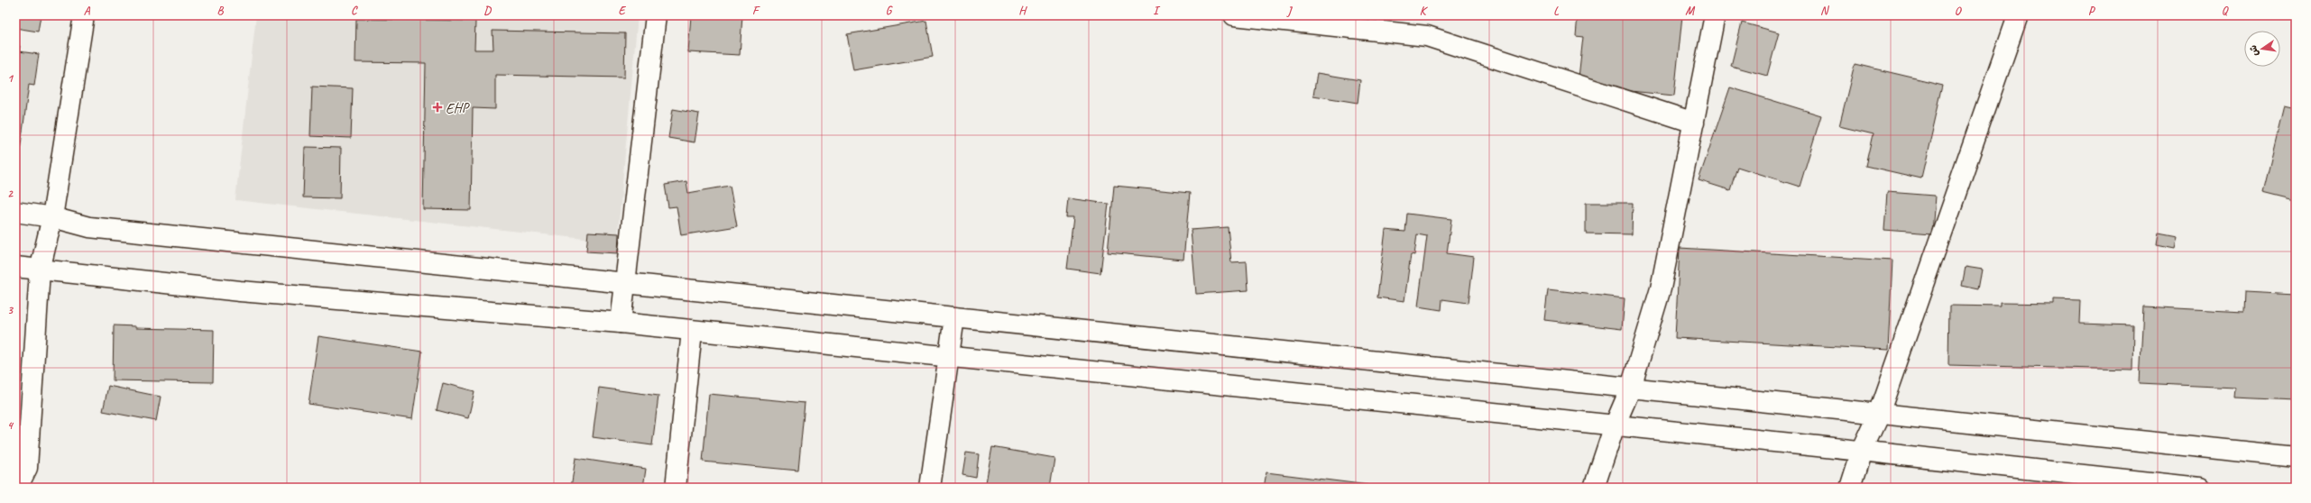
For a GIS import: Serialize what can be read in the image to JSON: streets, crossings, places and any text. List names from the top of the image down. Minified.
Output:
{"places":{"health":["EHP"]},"north":"left","grid":{"columns":["A","B","C","D","E","F","G","H","I","J","K","L","M","N","O","P","Q"],"rows":["1","2","3","4"]}}
